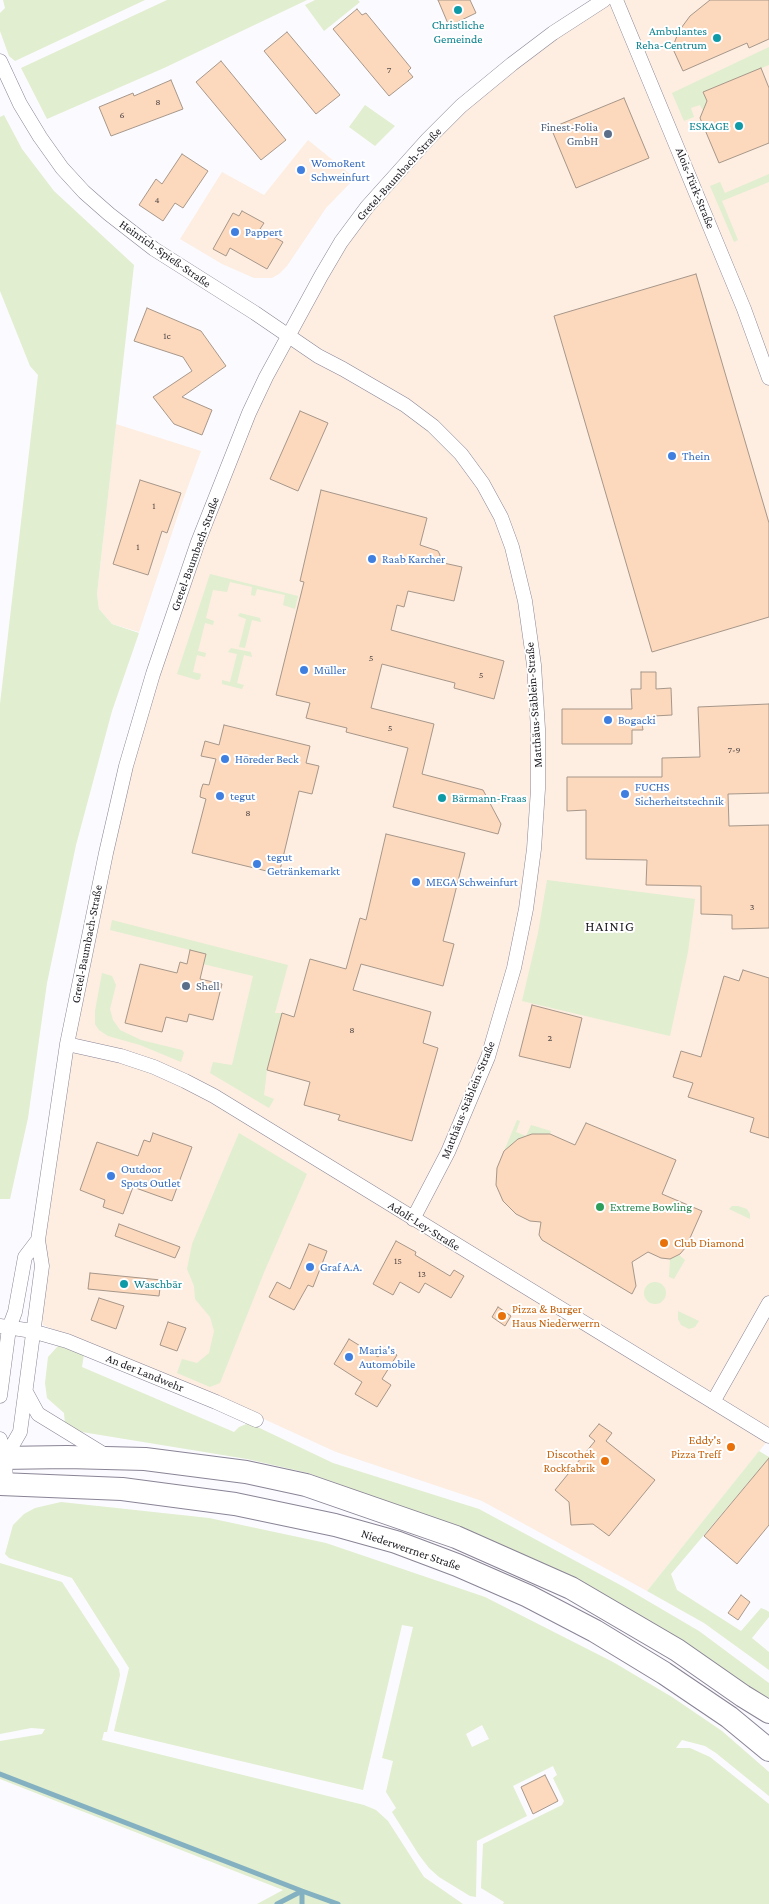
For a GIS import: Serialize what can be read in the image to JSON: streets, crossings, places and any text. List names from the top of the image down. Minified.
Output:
{"streets":{"main road":["Niederwerrner Straße"],"street":["Gretel-Baumbach-Straße","Alois-Türk-Straße","Heinrich-Spieß-Straße","Matthäus-Stäblein-Straße","Adolf-Ley-Straße","An der Landwehr"]},"crossings":[["Gretel-Baumbach-Straße","Heinrich-Spieß-Straße"],["Gretel-Baumbach-Straße","Matthäus-Stäblein-Straße"],["Gretel-Baumbach-Straße","Adolf-Ley-Straße"],["Gretel-Baumbach-Straße","An der Landwehr"],["Heinrich-Spieß-Straße","Matthäus-Stäblein-Straße"],["Matthäus-Stäblein-Straße","Adolf-Ley-Straße"]],"districts":["HAINIG"],"places":["Christliche Gemeinde","Ambulantes Reha-Centrum","ESKAGE","Finest-Folia GmbH","WomoRent Schweinfurt","Pappert","Thein","Raab Karcher","Müller","Bogacki","Höreder Beck","FUCHS Sicherheitstechnik","tegut","Bärmann-Fraas","tegut Getränkemarkt","MEGA Schweinfurt","Shell","Outdoor Spots Outlet","Extreme Bowling","Club Diamond","Graf A.A.","Waschbär","Pizza & Burger Haus Niederwerrn","Maria's Automobile","Eddy's Pizza Treff","Discothek Rockfabrik"],"house_numbers":["7","8","6","4","1c","1","1","5","5","5","7-9","8","3","8","2","15","13"]}
